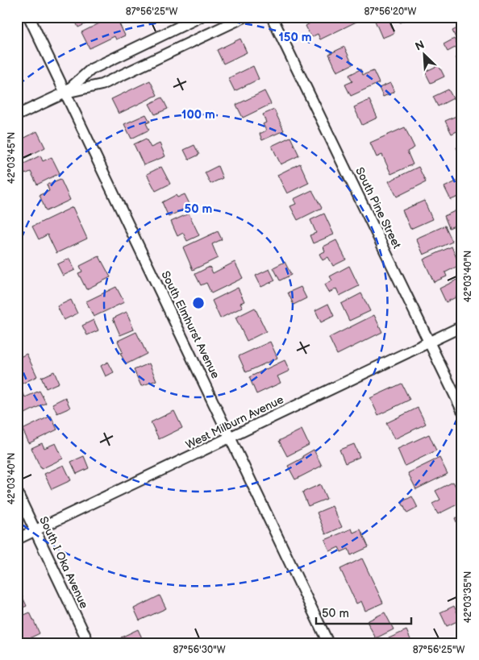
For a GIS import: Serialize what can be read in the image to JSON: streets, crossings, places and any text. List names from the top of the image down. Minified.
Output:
{"streets":{"street":["South Pine Street","South Elmhurst Avenue","West Milburn Avenue","South I Oka Avenue"]},"crossings":[["South Pine Street","West Milburn Avenue"],["South Elmhurst Avenue","West Milburn Avenue"],["West Milburn Avenue","South I Oka Avenue"]],"scale_bar":"50 m","north":"top left","coordinates":["87°56'25\"W","87°56'20\"W","42°03'45\"N","42°03'40\"N","42°03'35\"N","87°56'30\"W"],"rings":["150 m","100 m","50 m"]}
